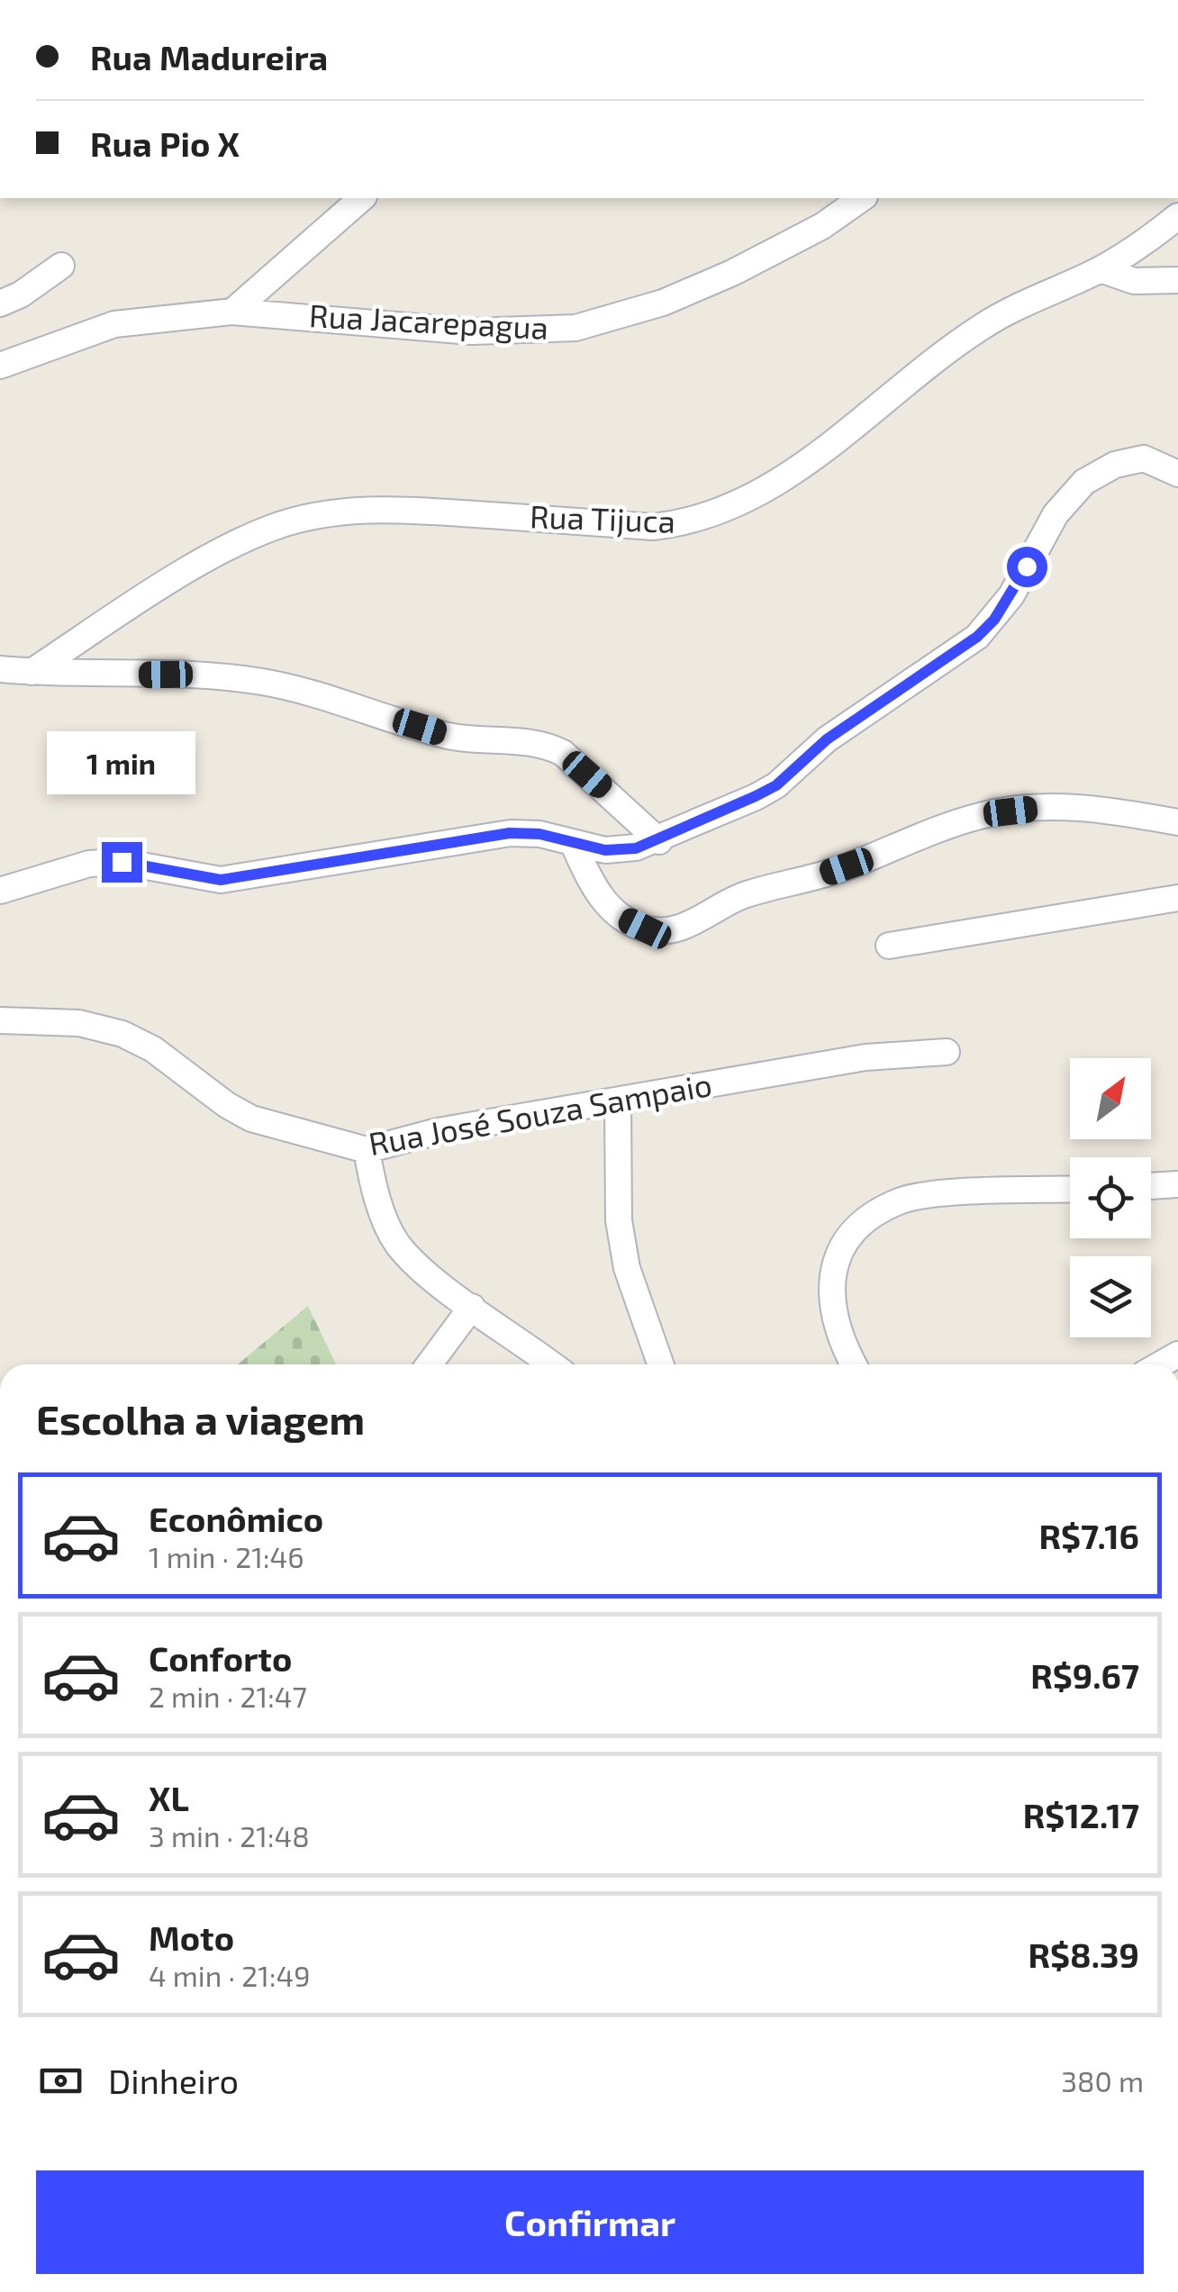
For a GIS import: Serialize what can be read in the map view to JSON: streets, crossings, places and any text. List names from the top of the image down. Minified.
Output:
{"streets":{"street":["Rua Jacarepagua","Rua Tijuca","Rua José Souza Sampaio"]},"north":"top right","page":{"banner":["Rua Madureira","Rua Pio X"],"bubble":"1 min","heading":"Escolha a viagem","list":[{"name":"Econômico","note":"1 min · 21:46","value":"R$7.16"},{"name":"Conforto","note":"2 min · 21:47","value":"R$9.67"},{"name":"XL","note":"3 min · 21:48","value":"R$12.17"},{"name":"Moto","note":"4 min · 21:49","value":"R$8.39"}],"pay":["Dinheiro","380 m"],"buttons":"Confirmar"}}
